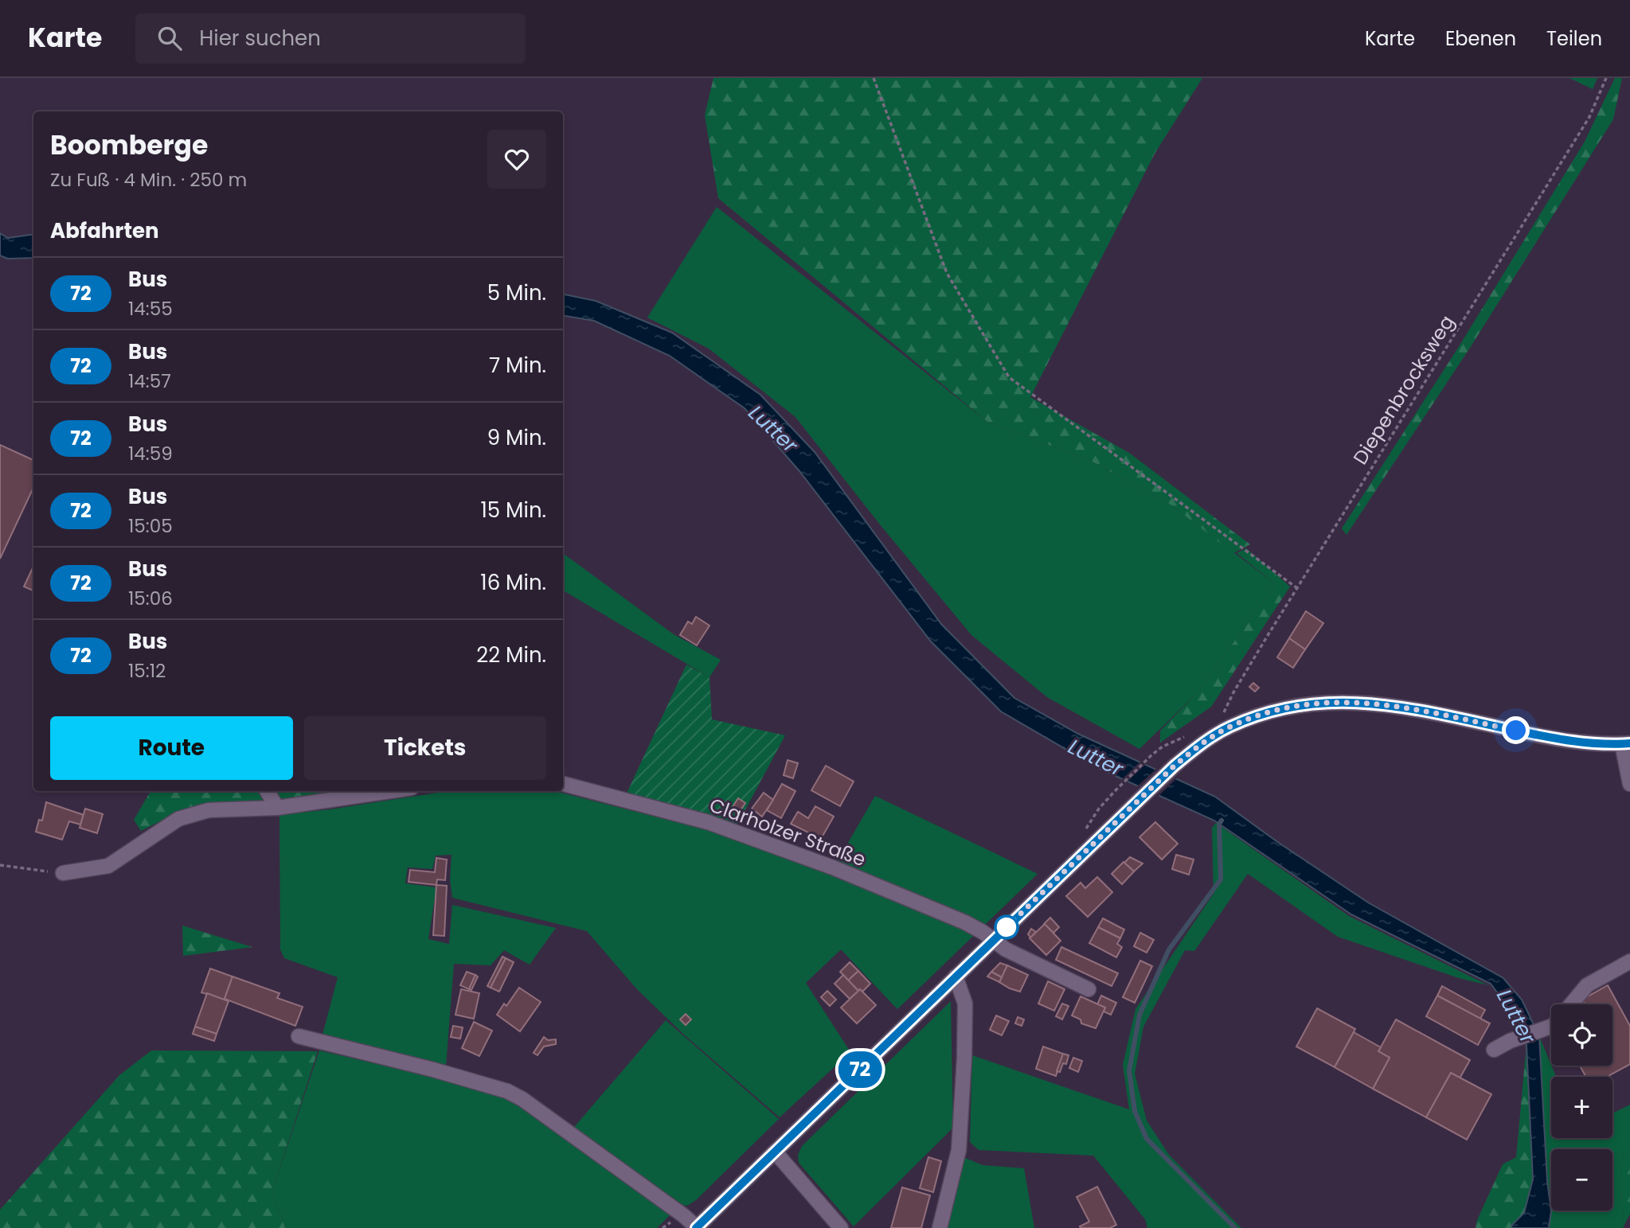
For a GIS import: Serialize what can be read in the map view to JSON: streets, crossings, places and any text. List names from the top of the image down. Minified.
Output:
{"streets":{"street":["Clarholzer Straße"],"path":["Diepenbrocksweg"]},"water":["Lutter"],"lines":["bus line 72"],"page":{"header":"Karte","search":"Hier suchen","nav":["Karte","Ebenen","Teilen"],"on_map":"72","heading":[["Boomberge","Zu Fuß · 4 Min. · 250 m"],"Abfahrten"],"list":[{"mark":"72","name":"Bus","note":"14:55","value":"5 Min."},{"mark":"72","name":"Bus","note":"14:57","value":"7 Min."},{"mark":"72","name":"Bus","note":"14:59","value":"9 Min."},{"mark":"72","name":"Bus","note":"15:05","value":"15 Min."},{"mark":"72","name":"Bus","note":"15:06","value":"16 Min."},{"mark":"72","name":"Bus","note":"15:12","value":"22 Min."}],"buttons":["Route","Tickets"],"map_buttons":["+","−"]}}
